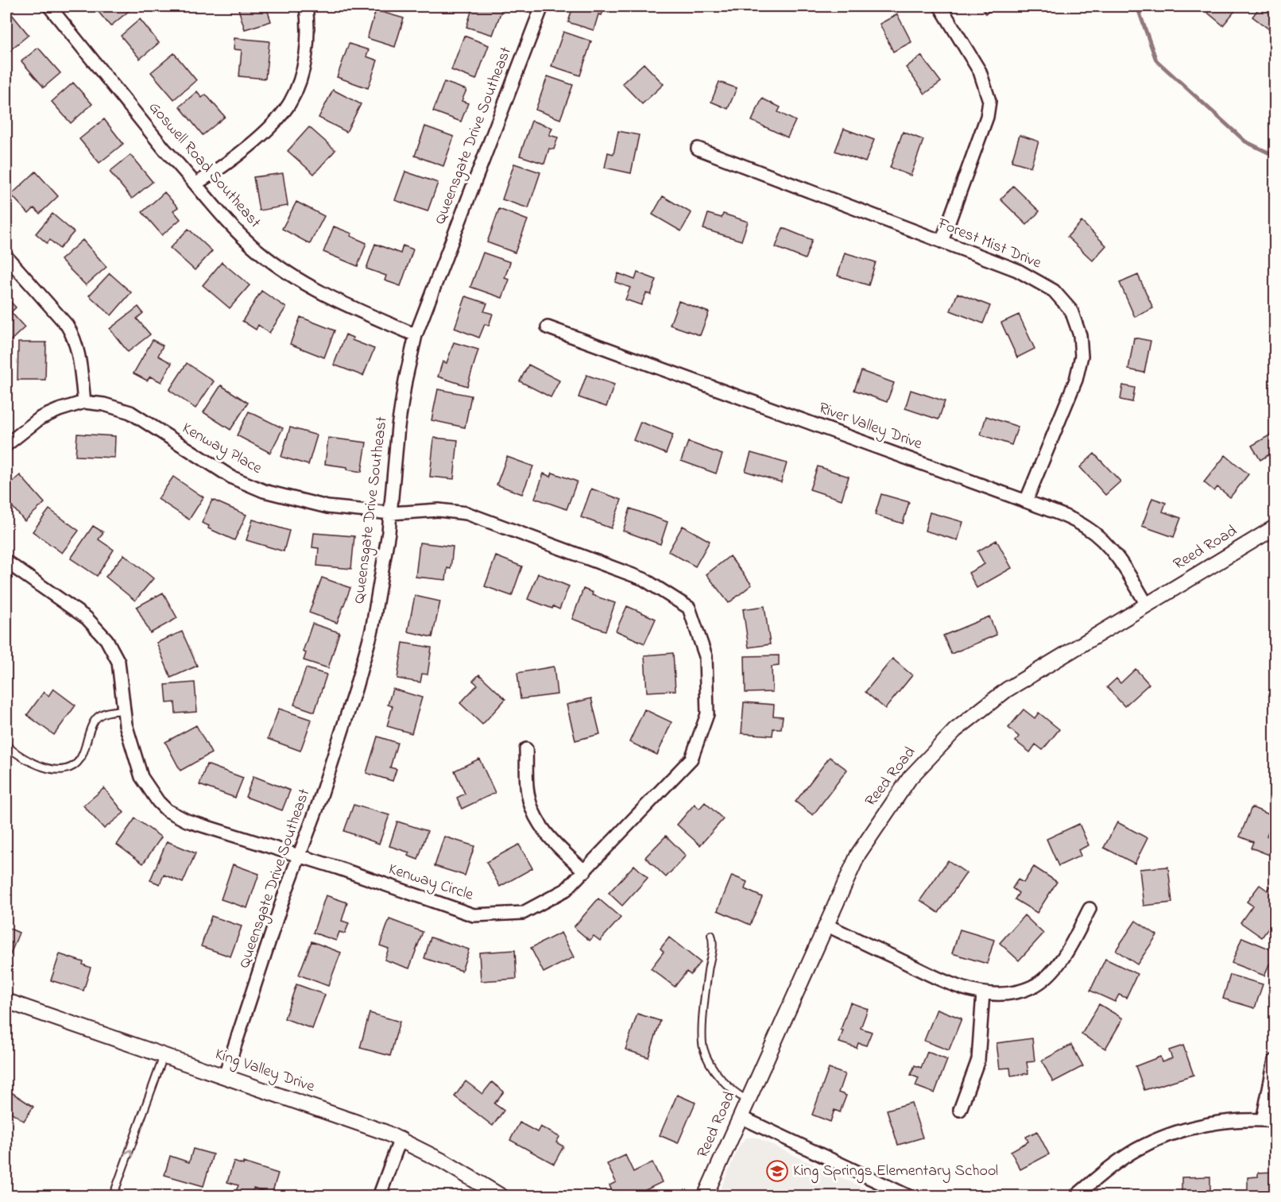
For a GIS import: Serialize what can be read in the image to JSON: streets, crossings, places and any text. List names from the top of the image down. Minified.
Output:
{"streets":{"street":["Queensgate Drive Southeast","Goswell Road Southeast","Forest Mist Drive","River Valley Drive","Kenway Place","Reed Road","Kenway Circle","King Valley Drive"]},"crossings":[["Queensgate Drive Southeast","Goswell Road Southeast"],["Queensgate Drive Southeast","Kenway Place"],["Queensgate Drive Southeast","Kenway Circle"],["Queensgate Drive Southeast","King Valley Drive"],["Forest Mist Drive","River Valley Drive"],["River Valley Drive","Reed Road"],["Kenway Place","Kenway Circle"]],"places":{"school or university":["King Springs Elementary School"]}}
